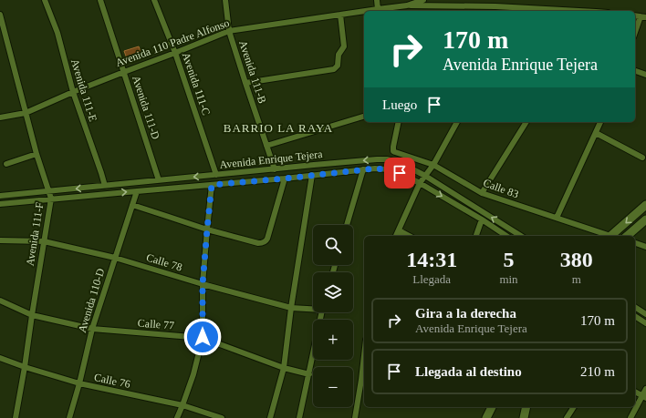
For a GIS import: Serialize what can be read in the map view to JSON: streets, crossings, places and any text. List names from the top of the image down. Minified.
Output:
{"streets":{"street":["Avenida 110 Padre Alfonso","Avenida 111-B","Avenida 111-C","Avenida 111-E","Avenida 111-D","Avenida Enrique Tejera","Calle 83","Avenida 111-F","Calle 78","Avenida 110-D","Calle 77","Calle 76"]},"crossings":[["Avenida 110 Padre Alfonso","Avenida 111-B"],["Avenida 110 Padre Alfonso","Avenida 111-C"],["Avenida 110 Padre Alfonso","Avenida 111-E"],["Avenida 110 Padre Alfonso","Avenida 111-D"],["Avenida 110 Padre Alfonso","Avenida 111-F"],["Avenida 111-B","Avenida Enrique Tejera"],["Avenida 111-C","Avenida Enrique Tejera"],["Avenida 111-E","Avenida Enrique Tejera"],["Avenida 111-D","Avenida Enrique Tejera"],["Avenida Enrique Tejera","Avenida 111-F"],["Avenida Enrique Tejera","Avenida 110-D"],["Avenida 111-F","Calle 78"],["Avenida 111-F","Calle 77"],["Avenida 111-F","Calle 76"],["Calle 78","Avenida 110-D"],["Avenida 110-D","Calle 77"],["Avenida 110-D","Calle 76"]],"districts":["BARRIO LA RAYA"],"page":{"turn":["170 m","Avenida Enrique Tejera"],"then":"Luego","map_buttons":["+","−"],"eta":["14:31","Llegada","5","min","380","m"],"list":[{"name":"Gira a la derecha","note":"Avenida Enrique Tejera","value":"170 m"},{"name":"Llegada al destino","value":"210 m"}]}}
